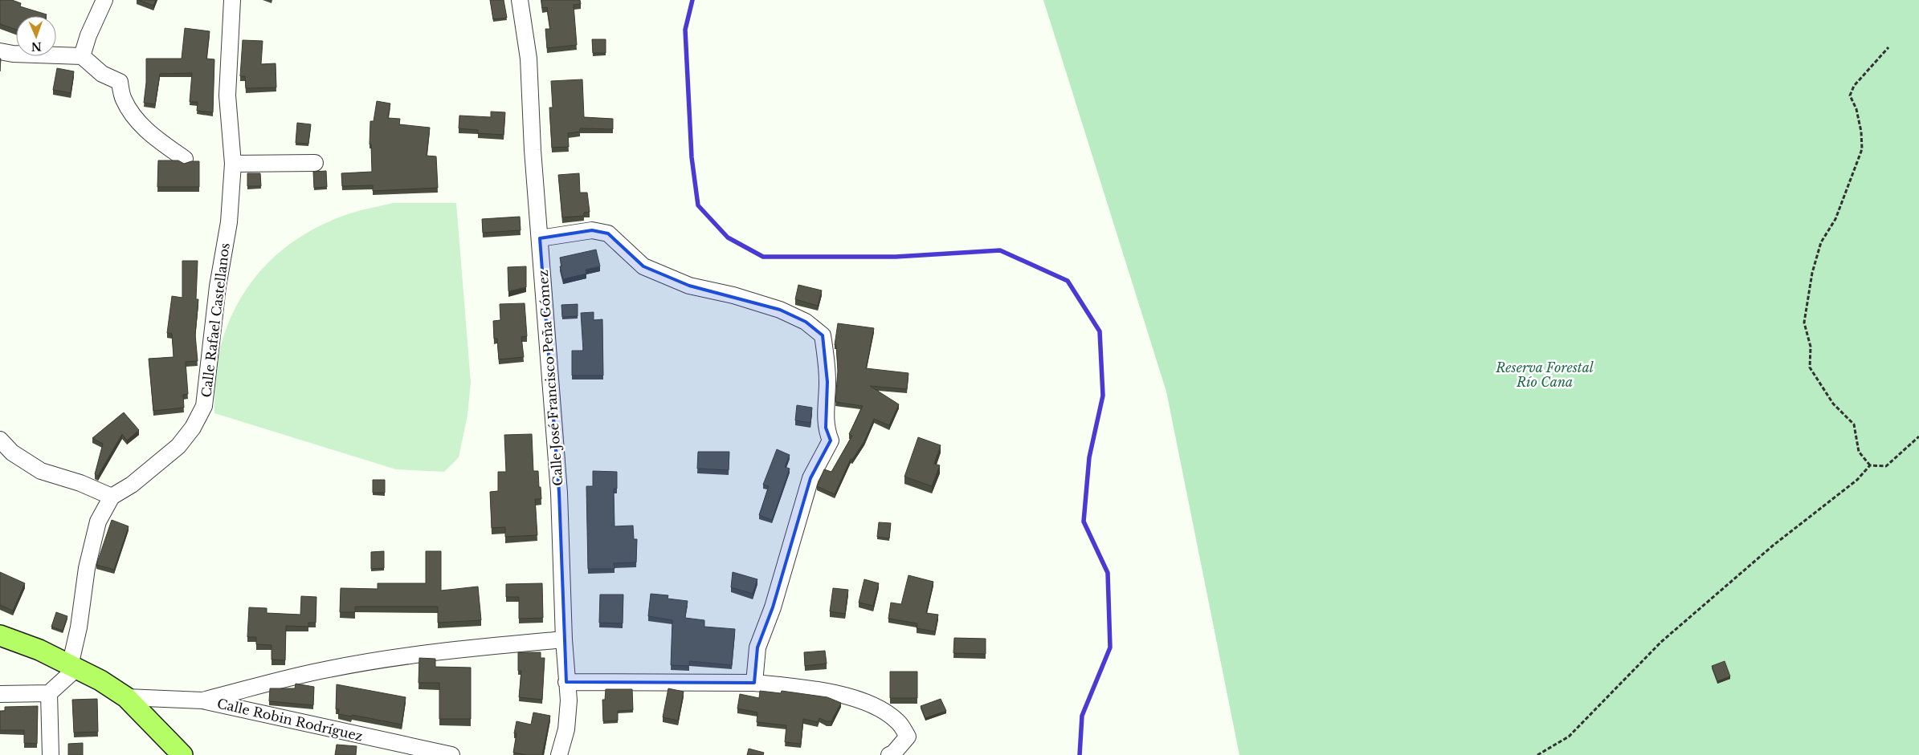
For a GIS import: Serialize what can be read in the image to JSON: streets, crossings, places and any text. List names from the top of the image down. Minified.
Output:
{"streets":{"street":["Calle Rafael Castellanos","Calle José Francisco Peña Gómez","Calle Robin Rodríguez"]},"parks":["Reserva Forestal Río Cana"],"north":"bottom"}
